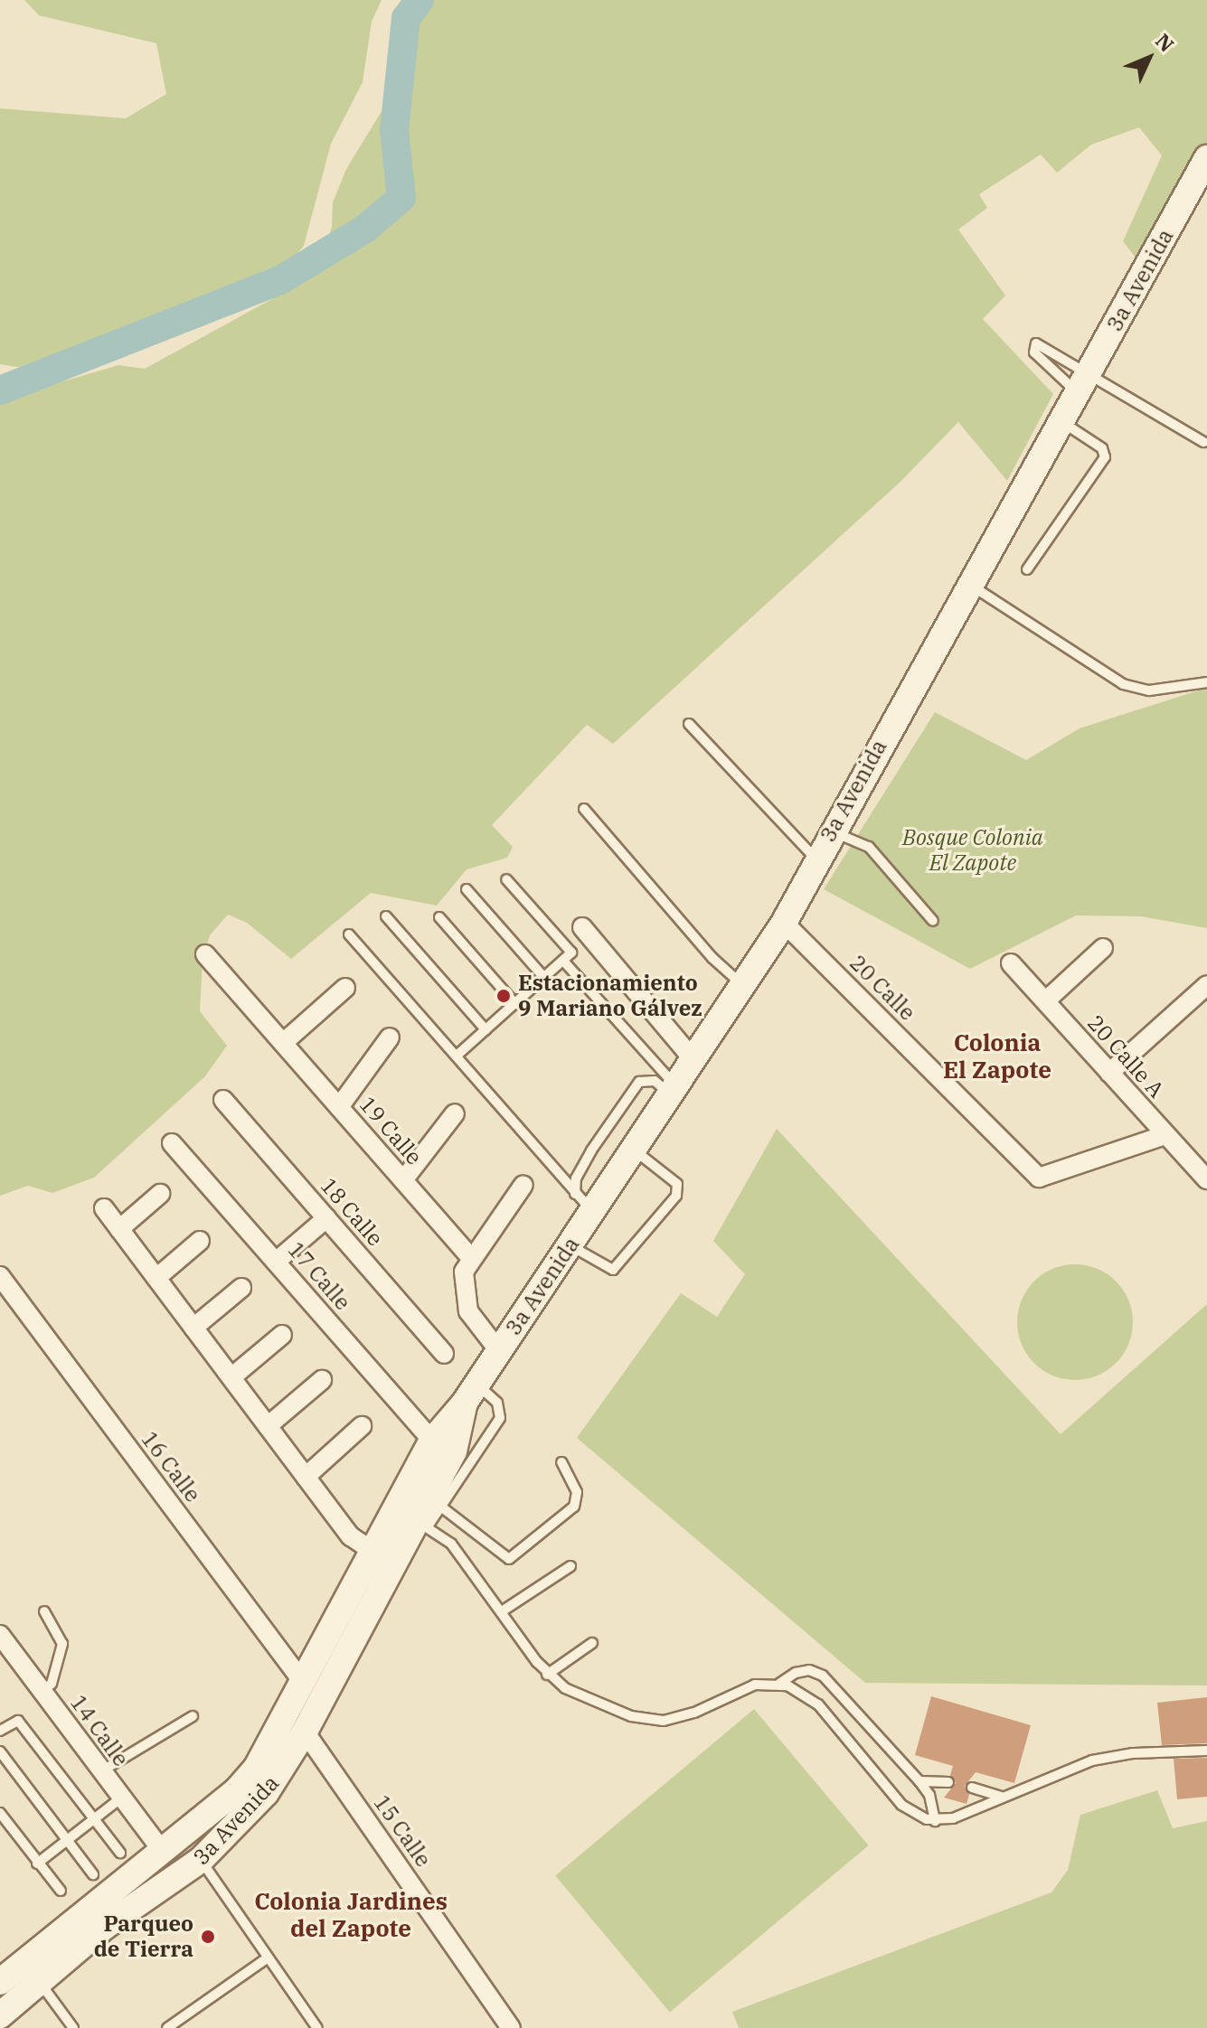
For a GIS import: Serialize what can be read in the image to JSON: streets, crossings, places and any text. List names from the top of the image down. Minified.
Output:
{"streets":{"street":["3a Avenida","20 Calle","20 Calle A","19 Calle","18 Calle","17 Calle","16 Calle","14 Calle","15 Calle"]},"crossings":[["3a Avenida","20 Calle"],["3a Avenida","17 Calle"],["3a Avenida","16 Calle"],["3a Avenida","14 Calle"],["3a Avenida","15 Calle"],["20 Calle","20 Calle A"]],"districts":["Colonia El Zapote","Colonia Jardines del Zapote"],"parks":["Bosque Colonia El Zapote"],"places":["Estacionamiento 9 Mariano Gálvez","Parqueo de Tierra"],"north":"top right"}
